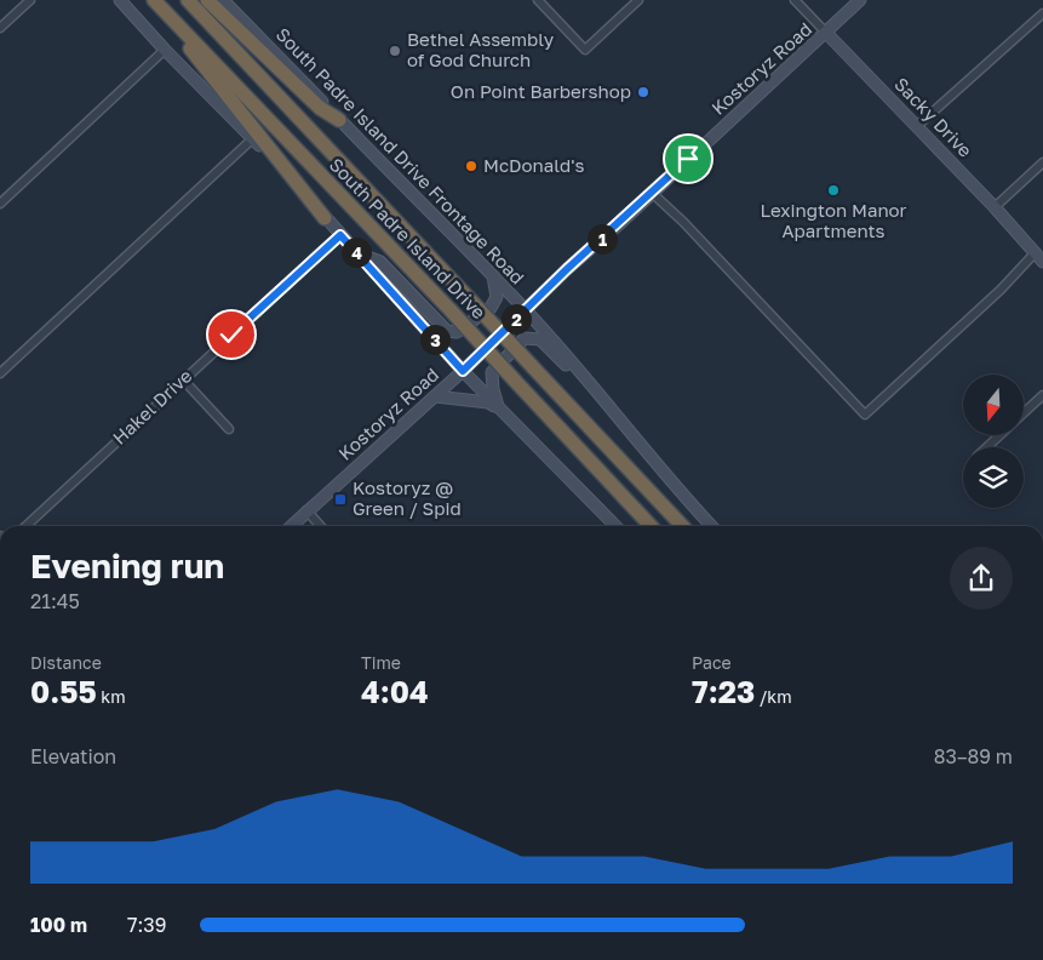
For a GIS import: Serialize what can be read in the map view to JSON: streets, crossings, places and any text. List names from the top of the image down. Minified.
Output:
{"streets":{"highway":["South Padre Island Drive"],"main road":["Kostoryz Road","Sacky Drive","South Padre Island Drive Frontage Road"],"street":["Hakel Drive"]},"crossings":[["Kostoryz Road","Sacky Drive"],["Kostoryz Road","South Padre Island Drive Frontage Road"]],"places":{"other":["Bethel Assembly of God Church","On Point Barbershop","McDonald's","Lexington Manor Apartments"],"transit":["Kostoryz @ Green / Spid"]},"north":"bottom","page":{"pins":["1","4","2","3"],"heading":["Evening run","21:45"],"stats":[["Distance","0.55 km"],["Time","4:04"],["Pace","7:23 /km"]],"chart":["Elevation","83–89 m"],"list":[{"name":"100 m","note":"7:39"}]}}
